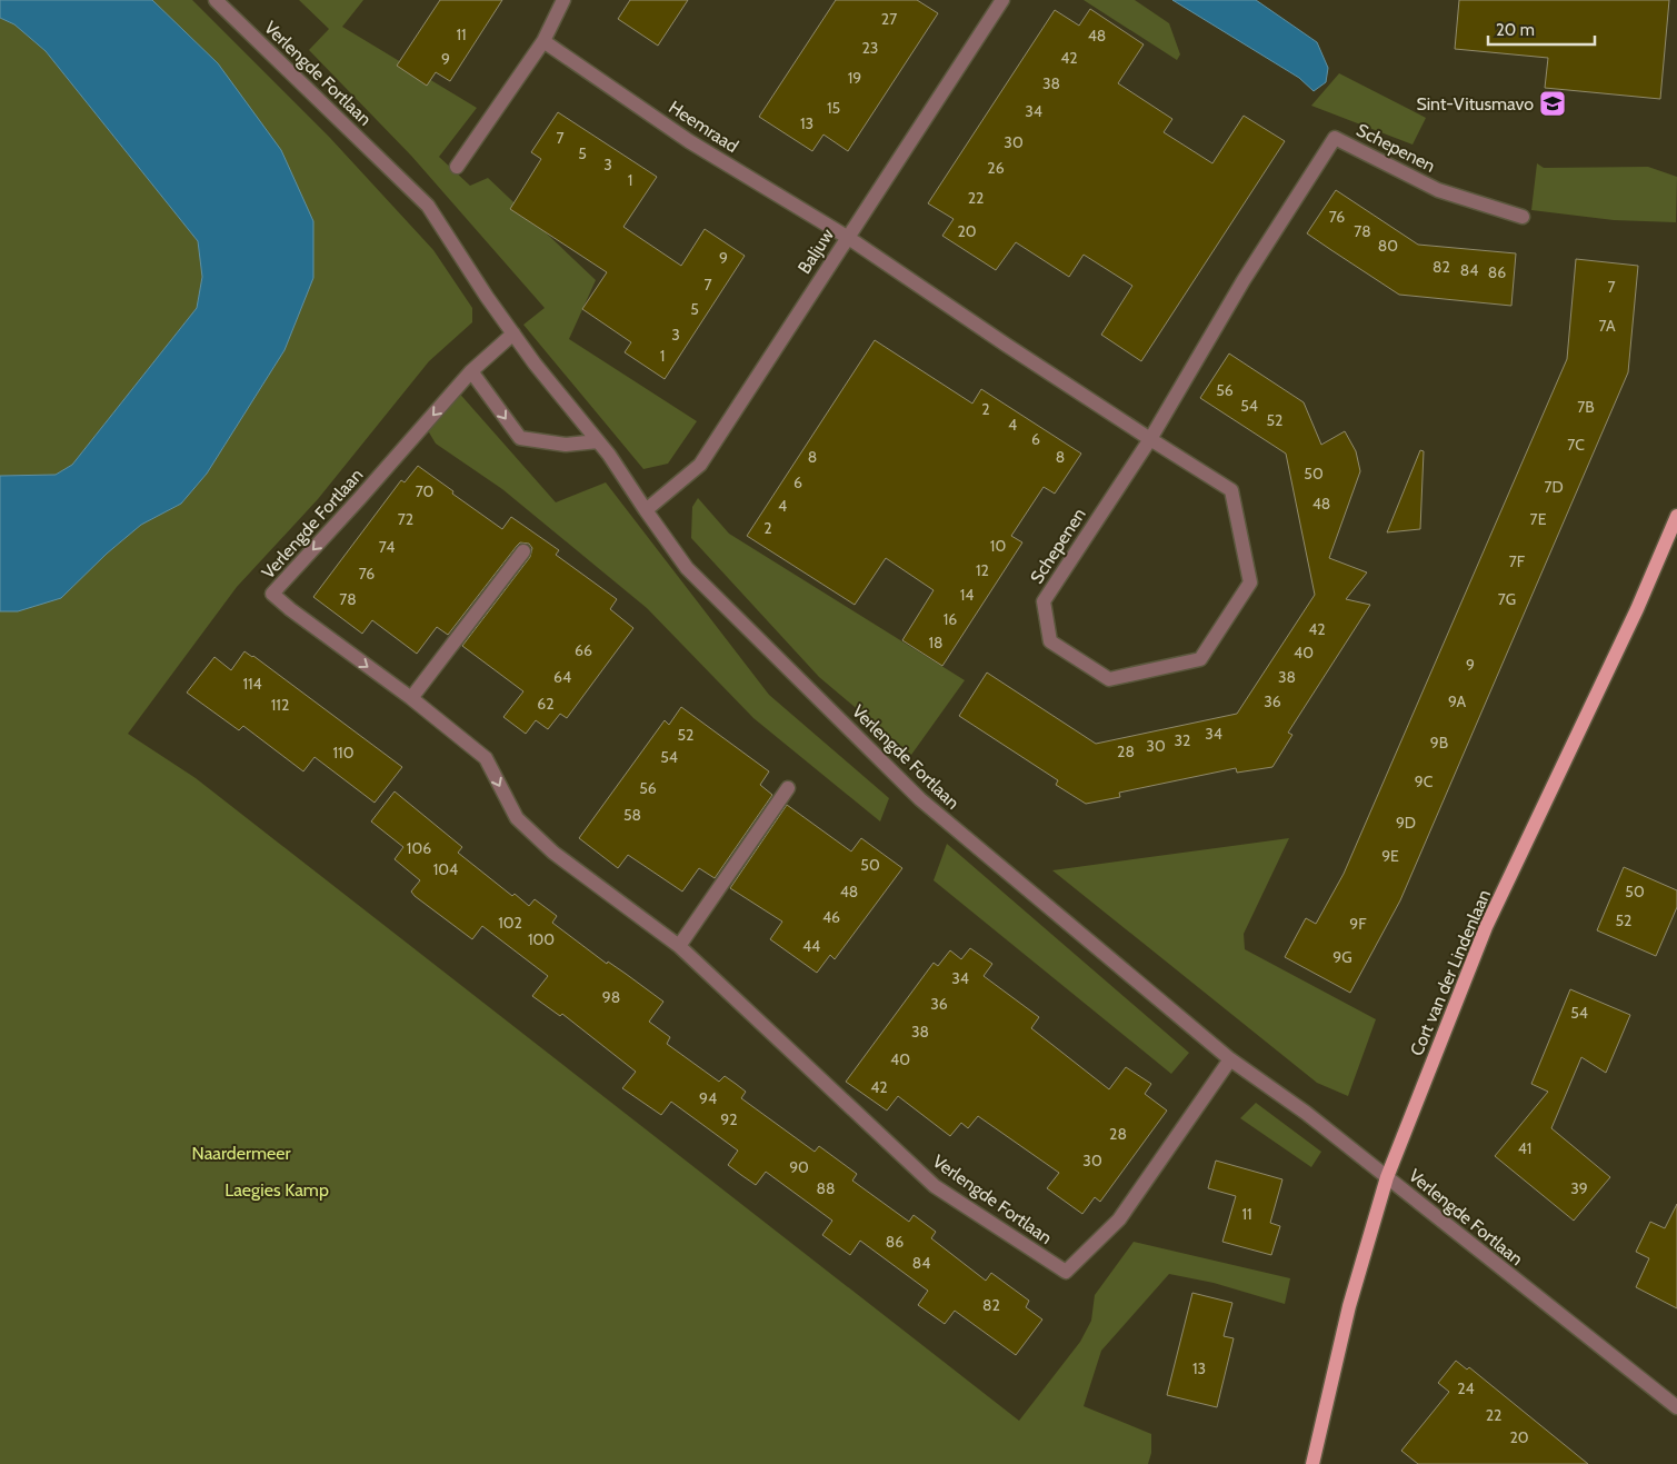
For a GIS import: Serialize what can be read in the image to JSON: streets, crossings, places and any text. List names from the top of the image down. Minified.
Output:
{"streets":{"main road":["Cort van der Lindenlaan"],"street":["Verlengde Fortlaan","Heemraad","Schepenen","Baljuw"]},"crossings":[["Verlengde Fortlaan","Baljuw"],["Verlengde Fortlaan","Cort van der Lindenlaan"],["Heemraad","Schepenen"],["Heemraad","Baljuw"],["Schepenen","Baljuw"]],"parks":["Naardermeer","Laegies Kamp"],"places":{"school or university":["Sint-Vitusmavo"]},"house_numbers":["27","11","48","23","42","9","19","38","15","34","13","7","30","5","3","26","1","22","76","20","78","80","9","82","84","86","7","7","5","7A","3","1","56","54","7B","2","52","4","6","7C","8","8","50","6","7D","70","48","4","72","7E","2","10","74","7F","12","76","14","78","7G","16","42","18","66","40","9","64","38","114","36","9A","62","112","34","52","32","9B","30","28","110","54","9C","56","58","9D","106","9E","50","104","48","50","46","52","102","9F","100","44","9G","34","98","36","54","38","40","42","94","92","28","41","30","90","88","39","11","86","84","82","13","24","22","20"],"scale_bar":"20 m"}
